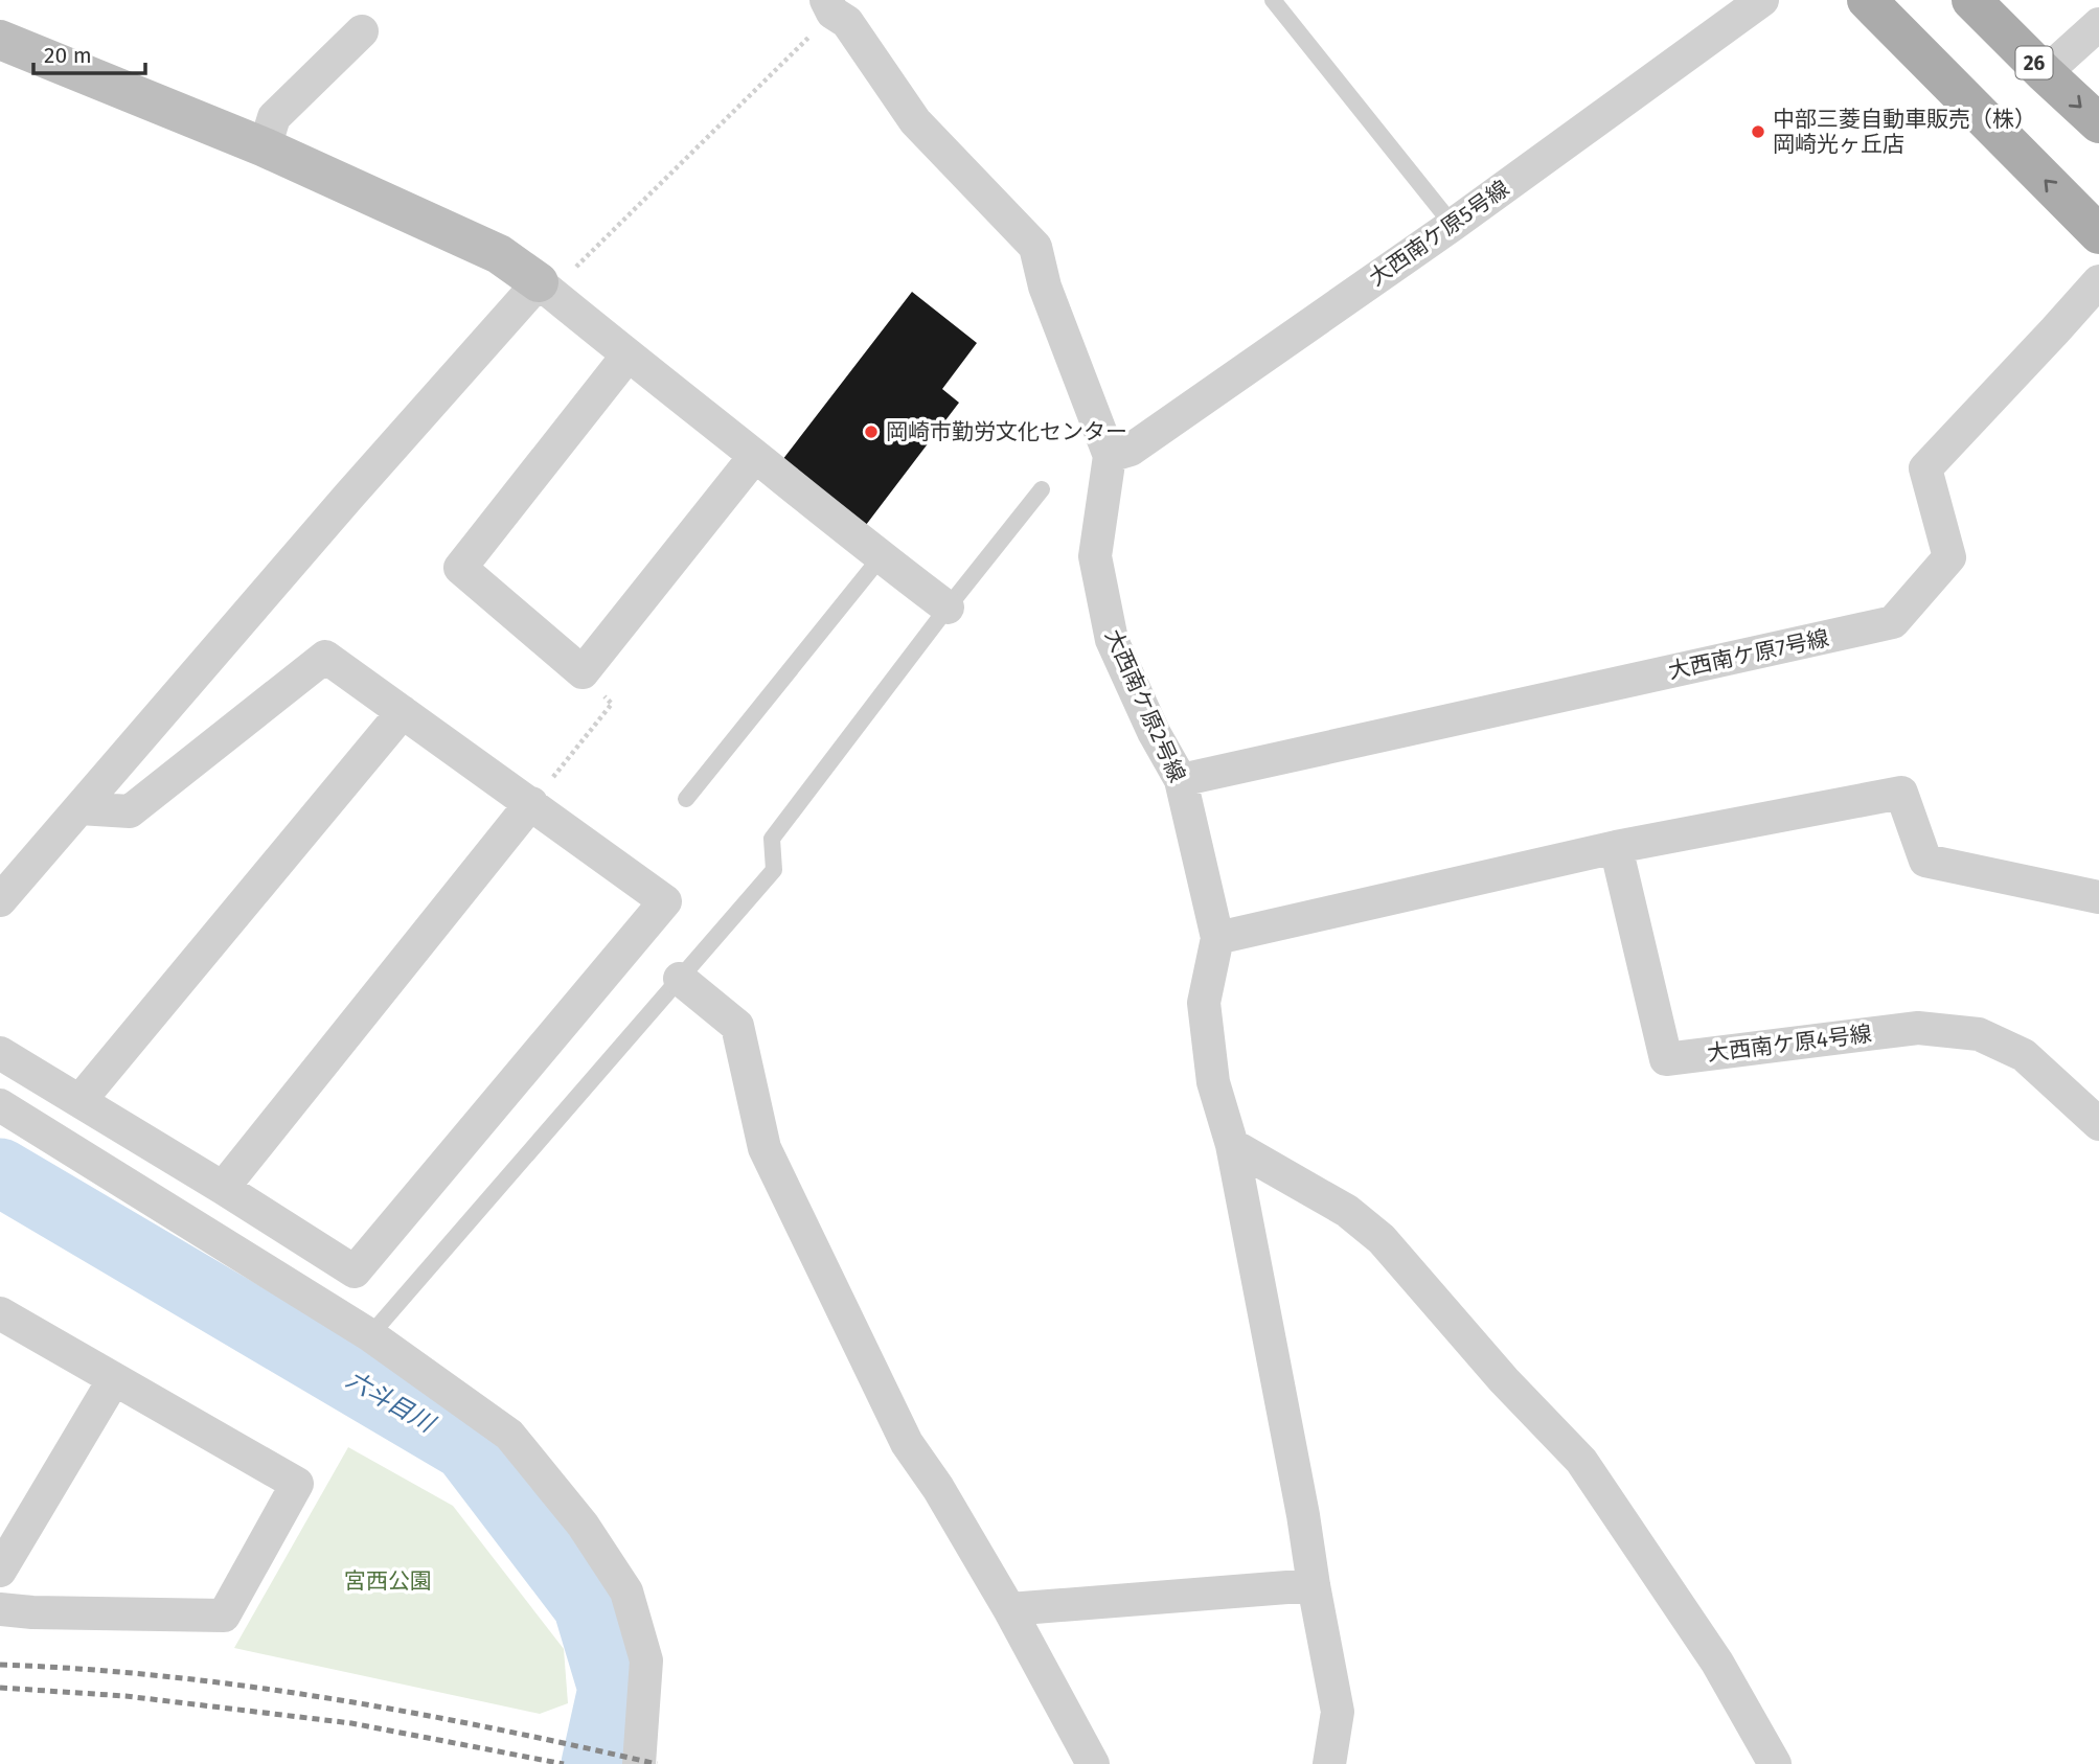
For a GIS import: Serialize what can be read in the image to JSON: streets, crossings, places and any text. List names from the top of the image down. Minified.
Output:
{"streets":{"main road":["26"],"street":["大西南ケ原5号線","大西南ケ原7号線","大西南ケ原2号線","大西南ケ原4号線"]},"crossings":[["大西南ケ原5号線","大西南ケ原2号線"],["大西南ケ原7号線","大西南ケ原2号線"]],"water":["六斗目川"],"parks":["宮西公園"],"places":["中部三菱自動車販売（株） 岡崎光ヶ丘店","岡崎市勤労文化センター"],"scale_bar":"20 m"}
